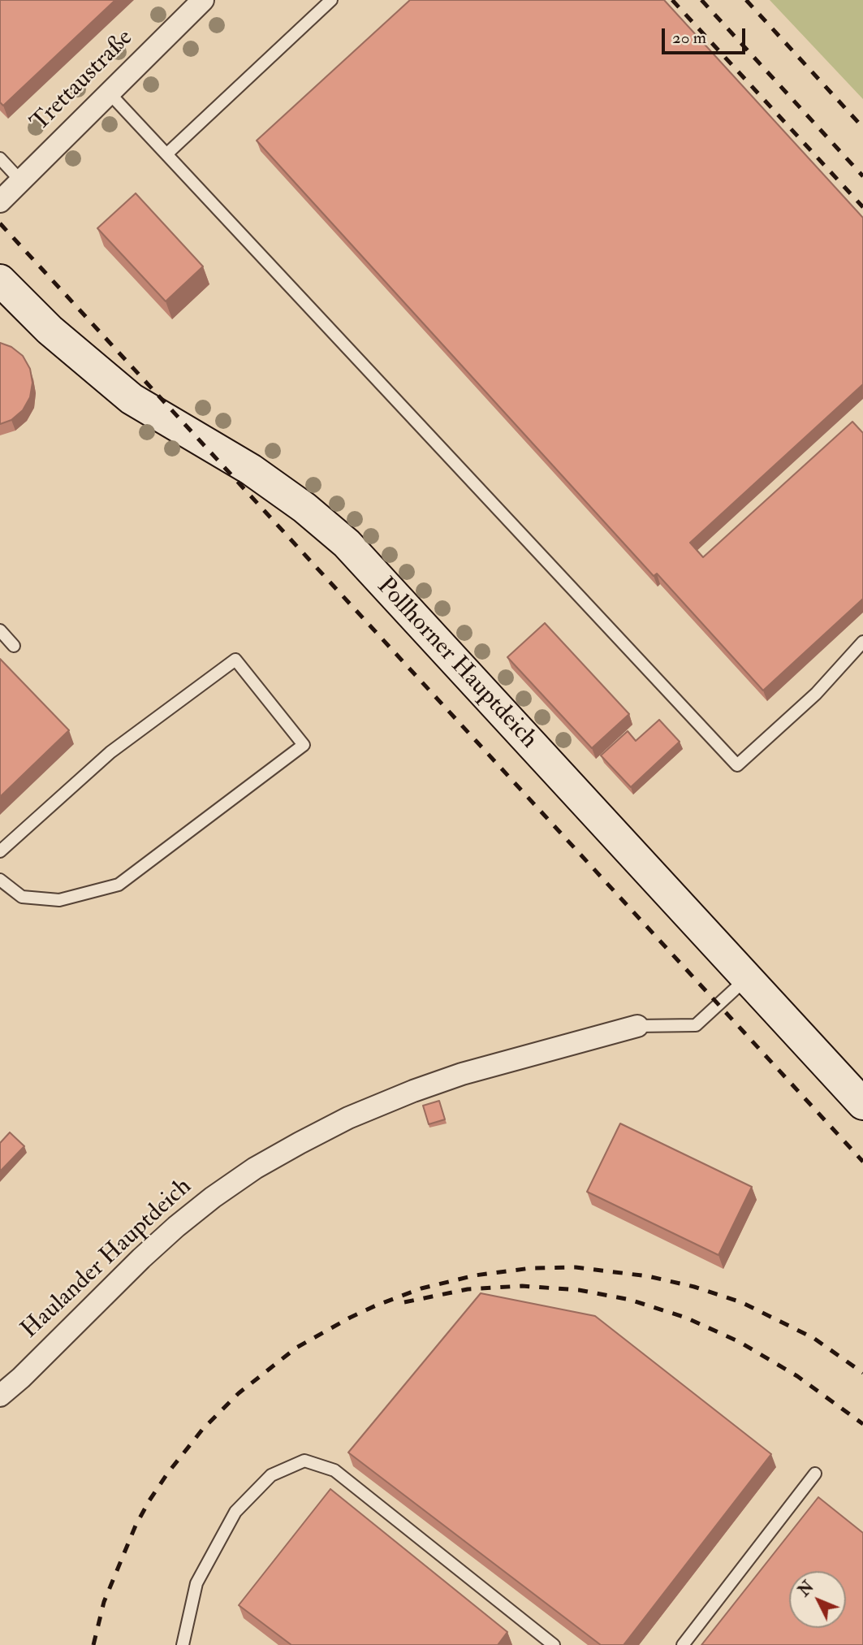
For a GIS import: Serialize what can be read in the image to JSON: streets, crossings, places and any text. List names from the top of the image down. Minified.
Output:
{"streets":{"main road":["Pollhorner Hauptdeich"],"street":["Trettaustraße","Haulander Hauptdeich"]},"scale_bar":"20 m","north":"top left"}
